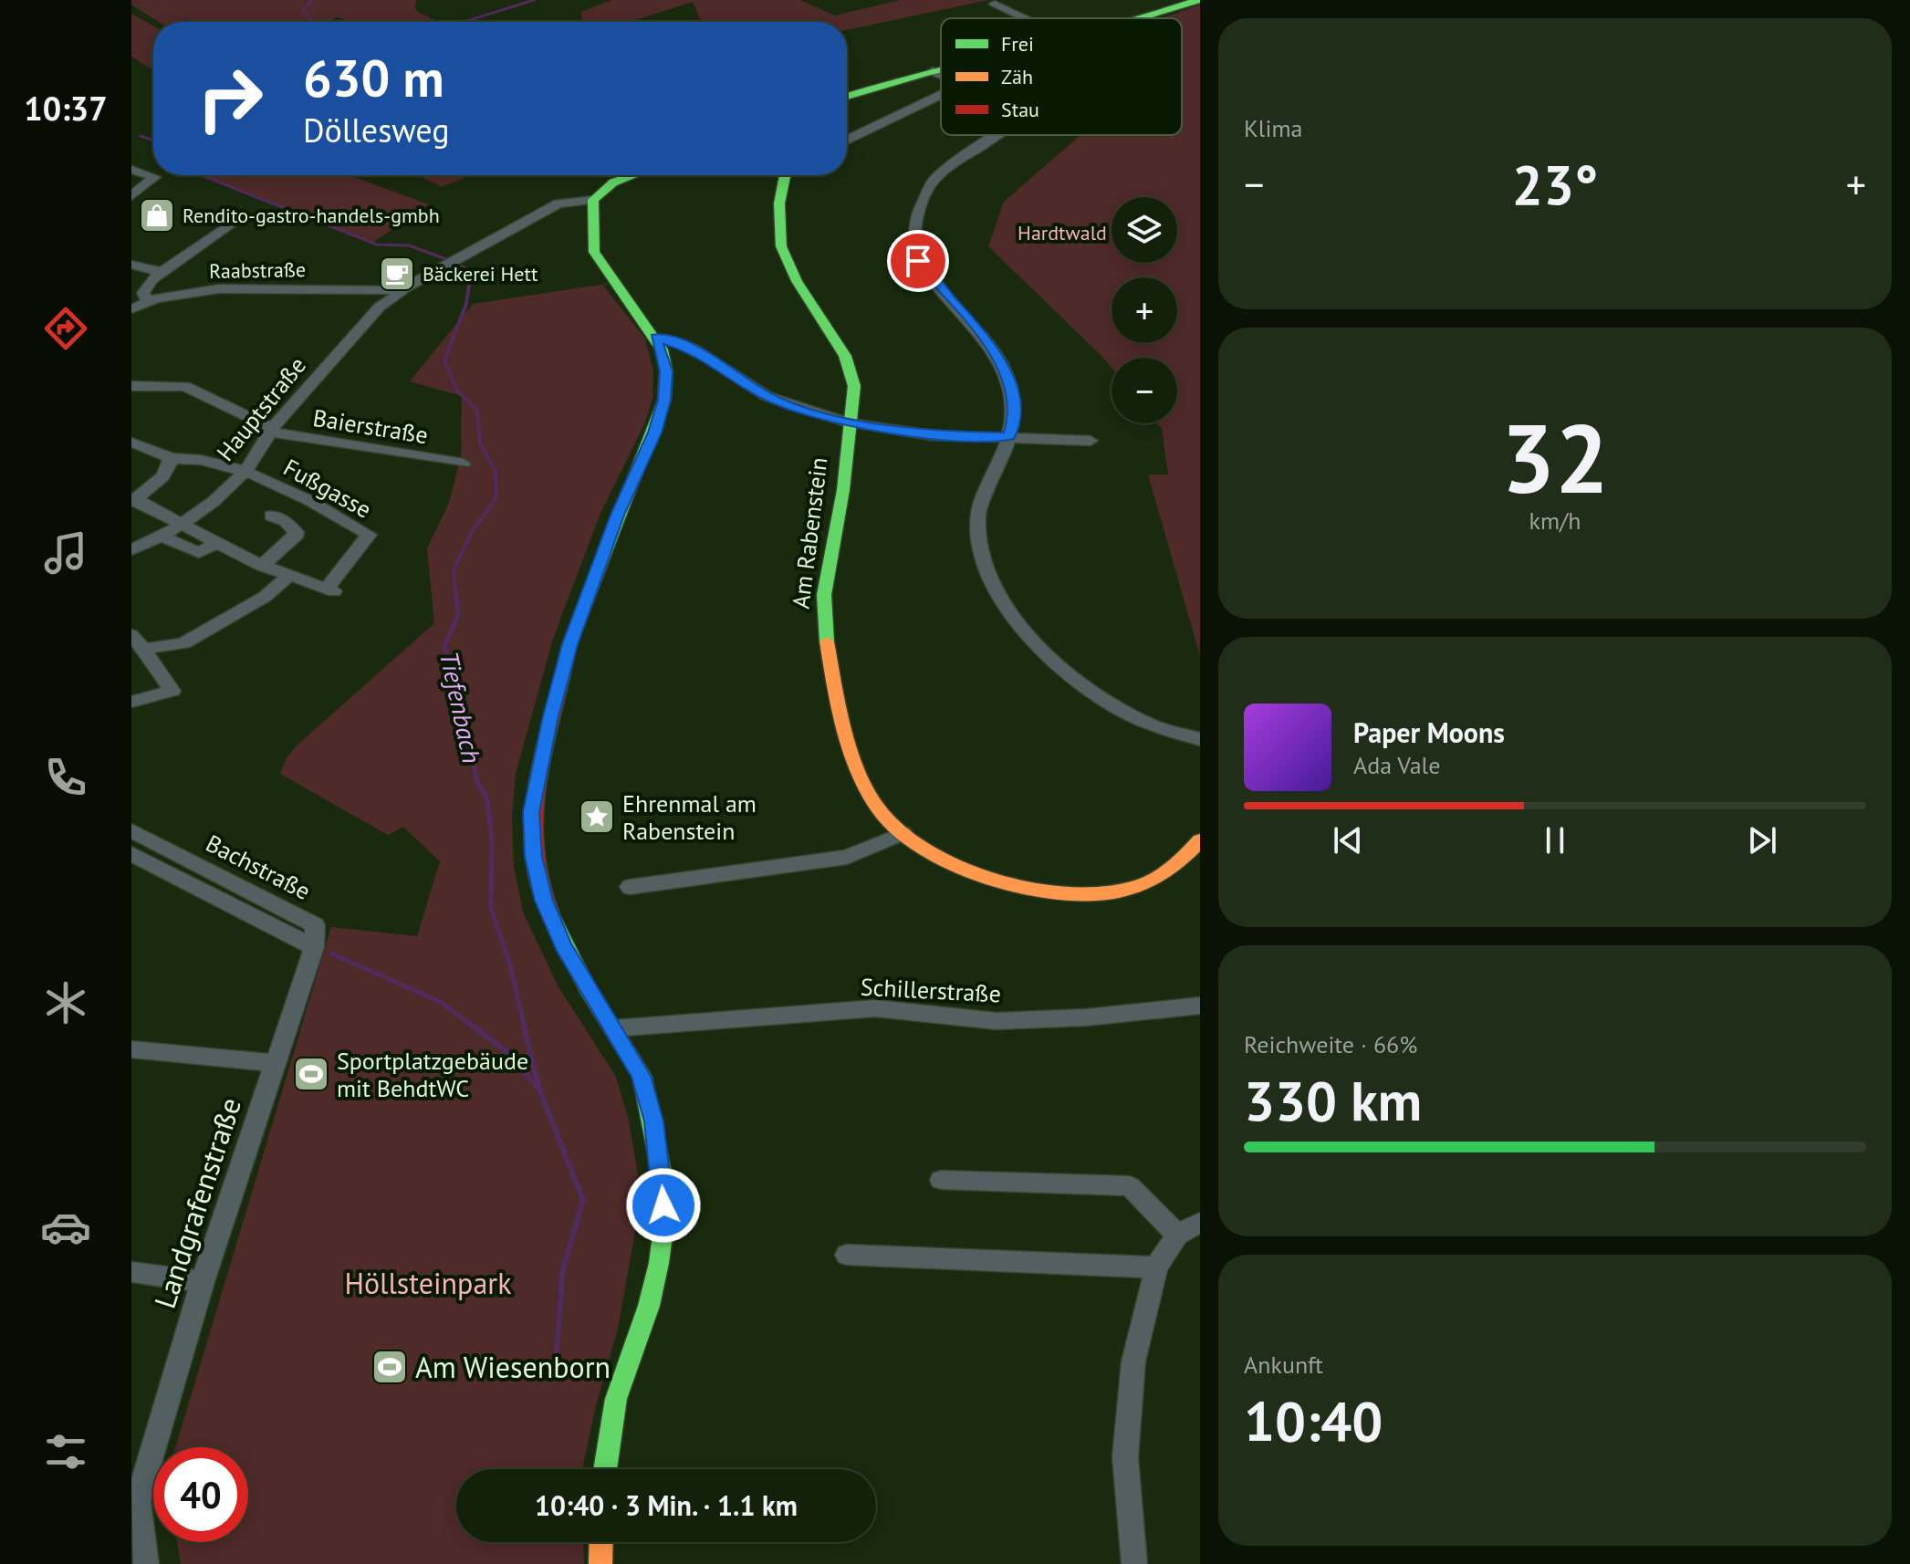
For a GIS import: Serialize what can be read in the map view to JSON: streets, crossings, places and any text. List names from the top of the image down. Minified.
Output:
{"streets":{"street":["Raabstraße","Hauptstraße","Baierstraße","Fußgasse","Am Rabenstein","Bachstraße","Schillerstraße","Landgrafenstraße"]},"crossings":[["Raabstraße","Hauptstraße"],["Hauptstraße","Baierstraße"],["Hauptstraße","Fußgasse"],["Bachstraße","Landgrafenstraße"]],"water":["Tiefenbach"],"parks":["Hardtwald","Höllsteinpark"],"places":{"shop":["Rendito-gastro-handels-gmbh"],"cafe":["Bäckerei Hett"],"place":["Ehrenmal am Rabenstein"],"sports":["Sportplatzgebäude mit BehdtWC","Am Wiesenborn"]},"legend":["Frei","Zäh","Stau"],"page":{"tabs":"10:37","tile":["Klima",["32","km/h"],["Reichweite · 66%","330 km"],["Ankunft","10:40"]],"turn":["630 m","Döllesweg"],"heat":["−","23°","+"],"map_buttons":["+","−"],"song":["Paper Moons","Ada Vale"],"limit":"40","trip":"10:40 · 3 Min. · 1.1 km"}}
